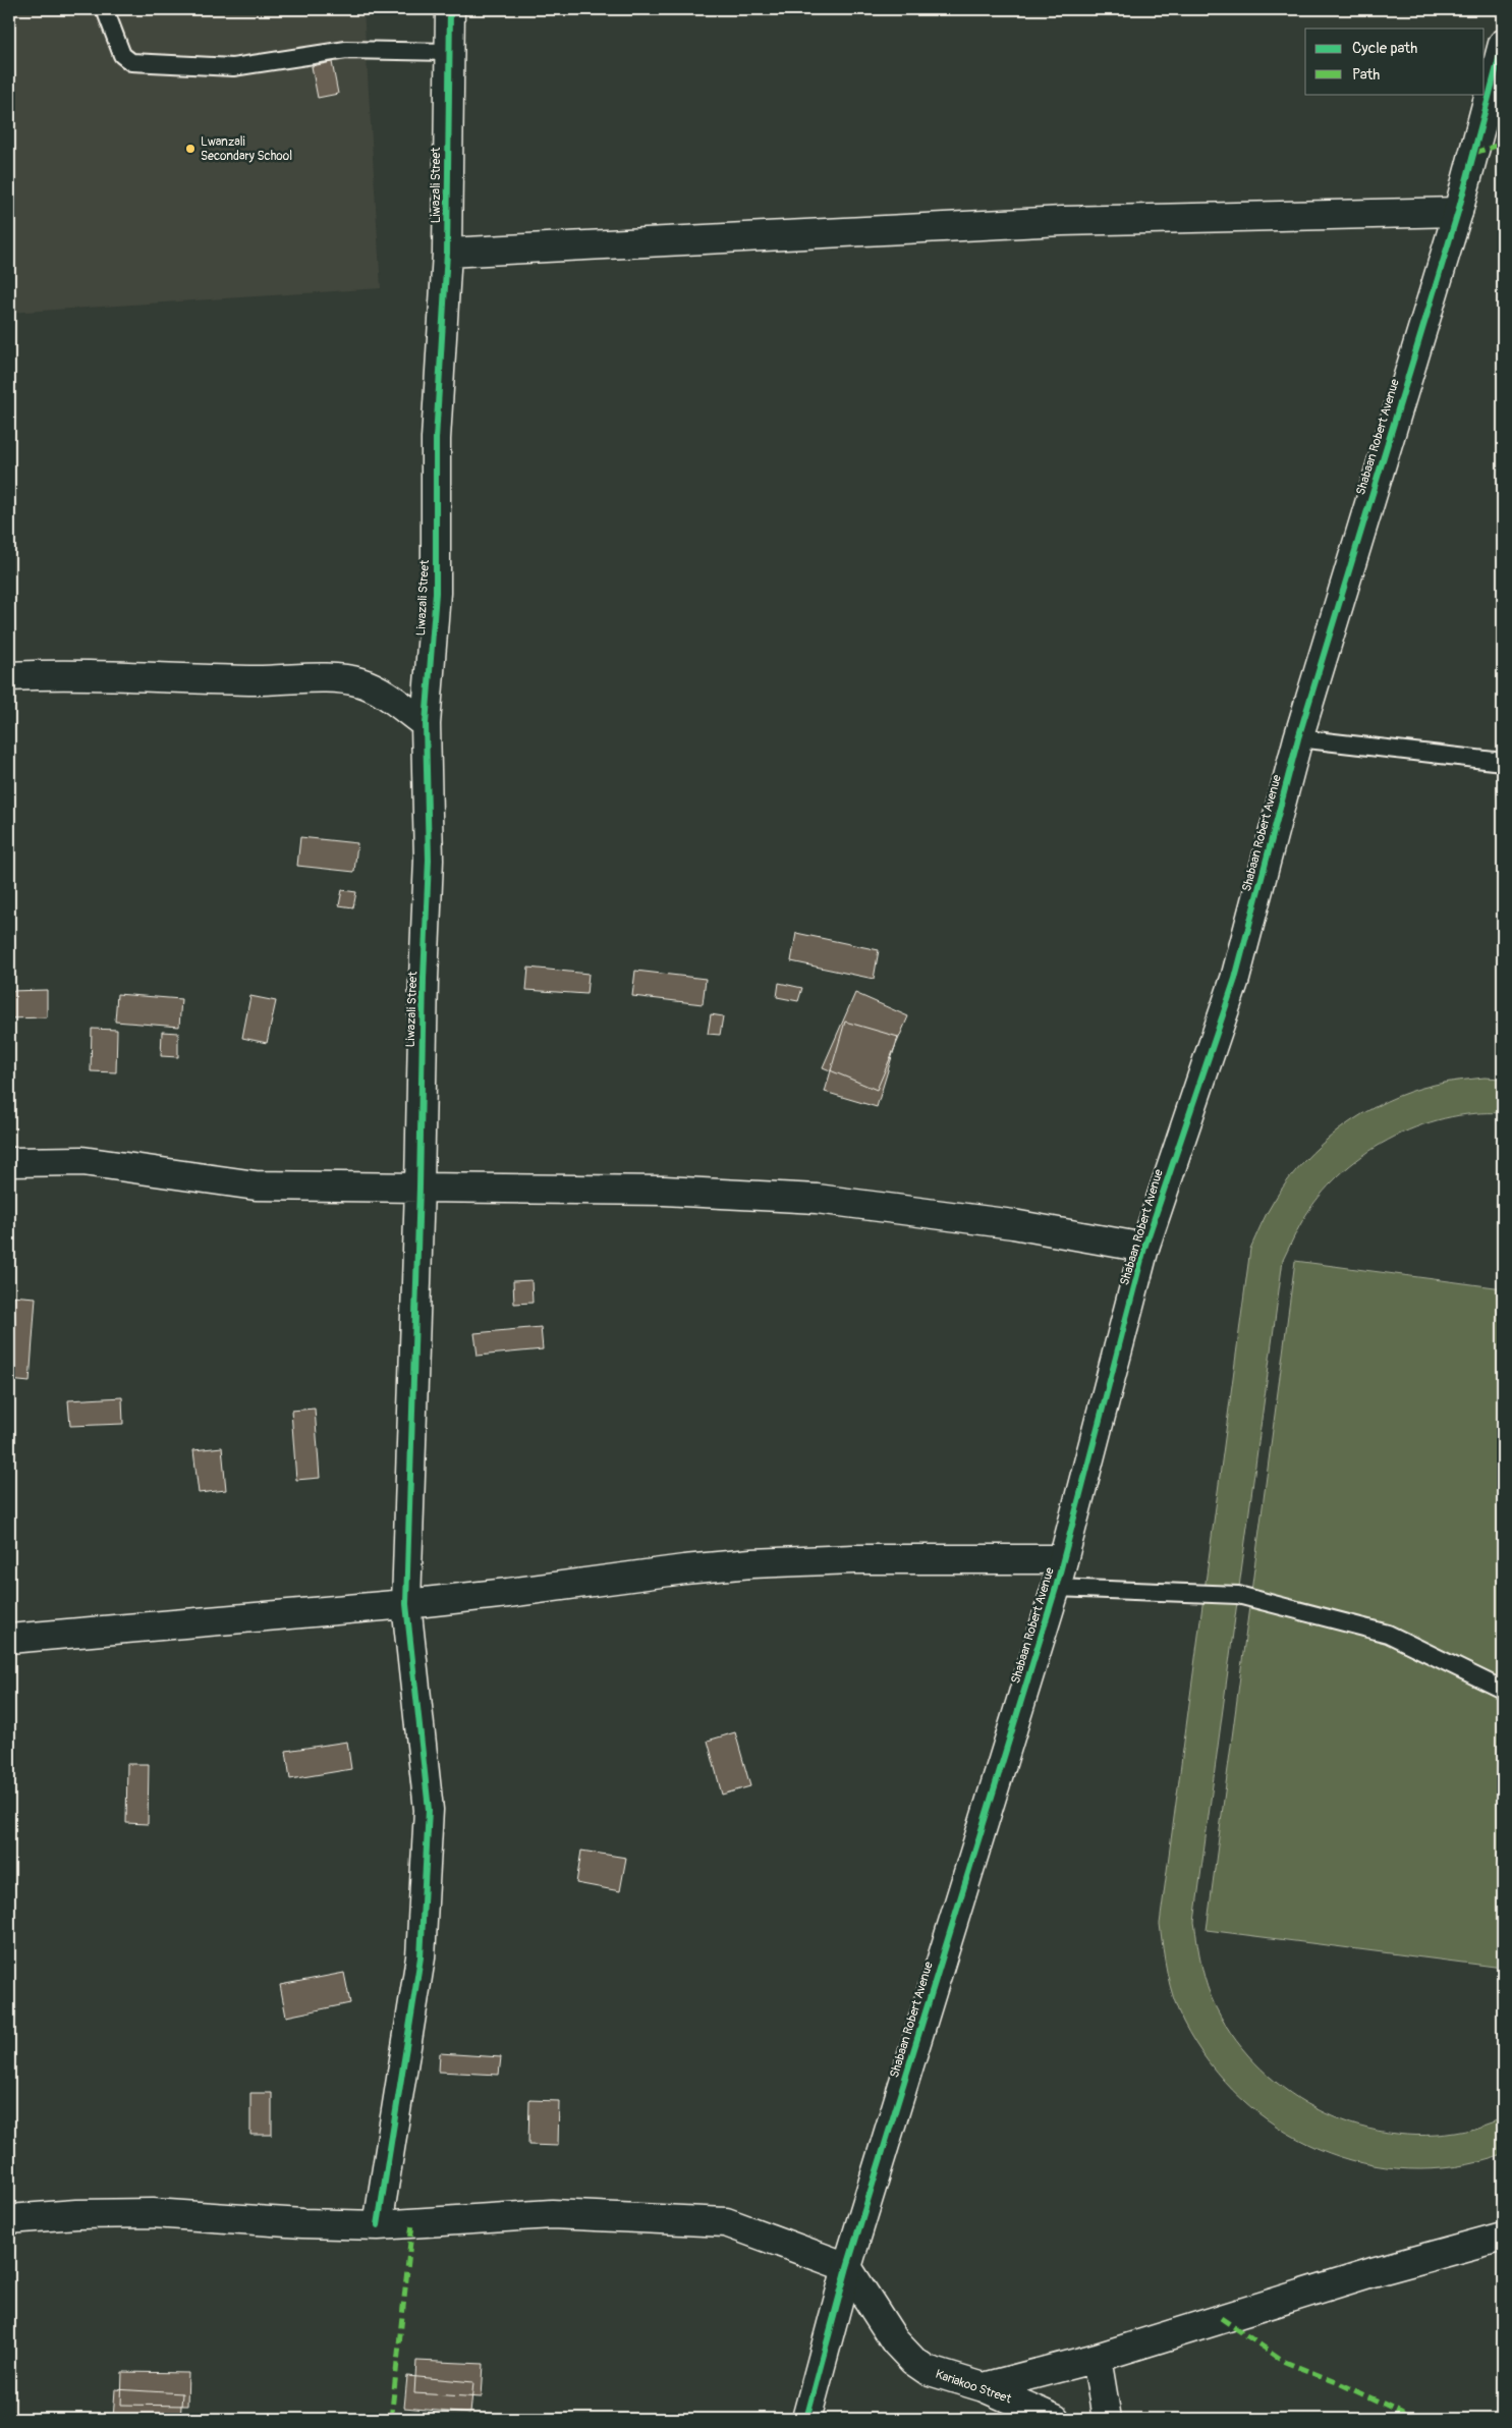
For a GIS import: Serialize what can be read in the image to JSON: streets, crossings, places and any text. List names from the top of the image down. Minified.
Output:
{"streets":{"street":["Liwazali Street","Shabaan Robert Avenue","Kariakoo Street"]},"crossings":[["Shabaan Robert Avenue","Kariakoo Street"]],"places":["Lwanzali Secondary School"],"legend":["Cycle path","Path"]}
